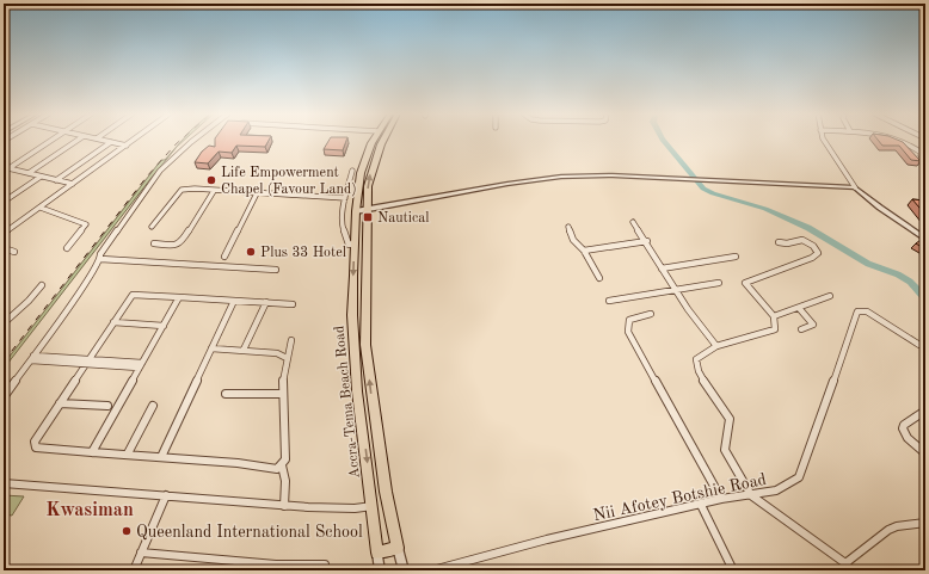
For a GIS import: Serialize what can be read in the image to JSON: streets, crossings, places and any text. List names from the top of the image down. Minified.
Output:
{"streets":{"main road":["Accra-Tema Beach Road"],"street":["Nii Afotey Botshie Road"]},"districts":["Kwasiman"],"places":{"other":["Life Empowerment Chapel (Favour Land)","Plus 33 Hotel","Queenland International School"],"transit":["Nautical"]}}
